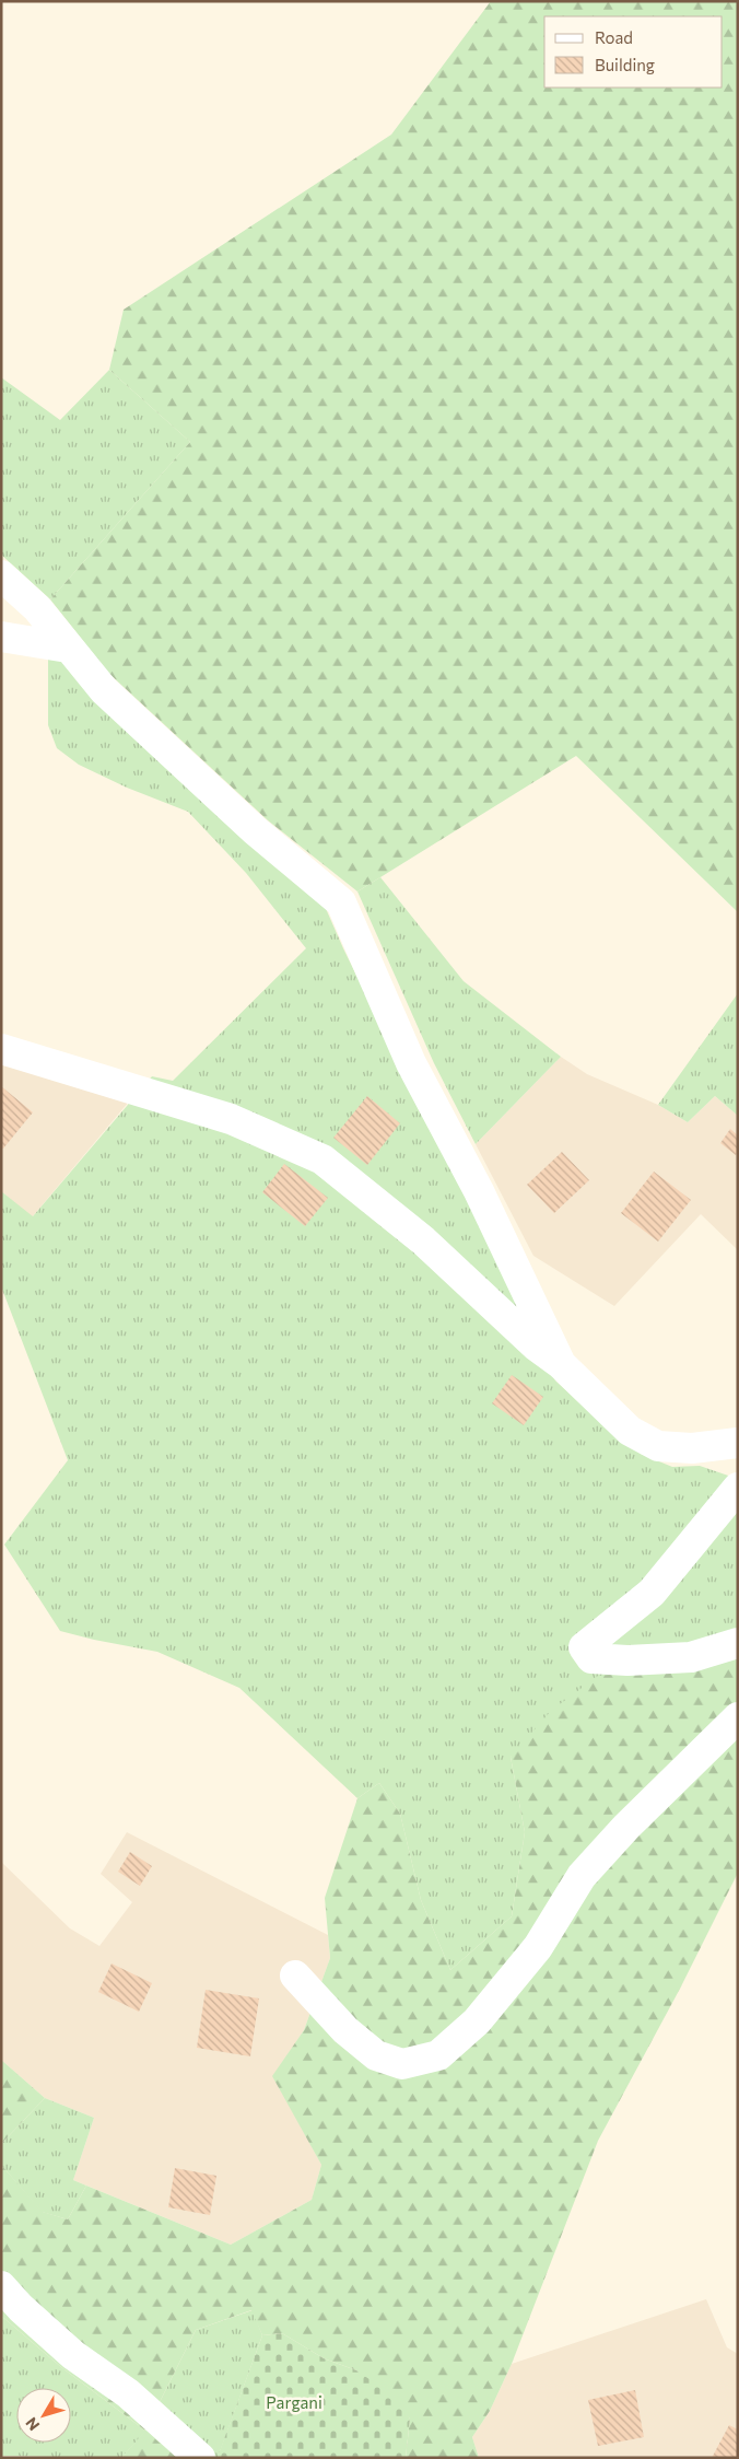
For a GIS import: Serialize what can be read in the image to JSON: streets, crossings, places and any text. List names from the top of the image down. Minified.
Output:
{"parks":["Pargani"],"legend":["Road","Building"],"north":"bottom left"}
